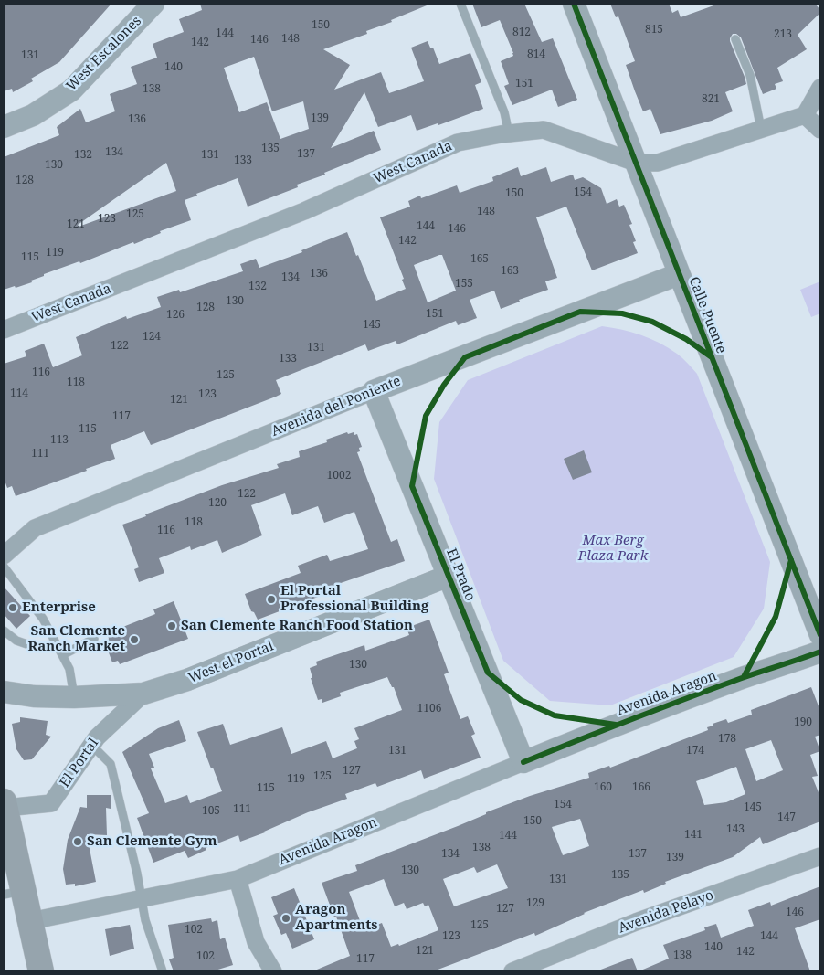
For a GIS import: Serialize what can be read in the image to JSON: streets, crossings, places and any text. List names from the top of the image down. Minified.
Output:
{"streets":{"street":["West Escalones","West Canada","Calle Puente","Avenida del Poniente","El Prado","West el Portal","Avenida Aragon","El Portal","Avenida Pelayo"]},"crossings":[["West Canada","Calle Puente"],["Calle Puente","Avenida del Poniente"],["Avenida del Poniente","El Prado"],["El Prado","West el Portal"],["El Prado","Avenida Aragon"],["West el Portal","El Portal"]],"parks":["Max Berg Plaza Park"],"places":["El Portal Professional Building","Enterprise","San Clemente Ranch Food Station","San Clemente Ranch Market","San Clemente Gym","Aragon Apartments"],"house_numbers":["150","815","812","144","213","148","146","142","814","131","140","151","138","821","139","136","135","134","137","132","131","133","130","128","154","150","148","125","123","121","144","146","142","119","115","165","163","136","134","155","132","130","128","151","126","145","124","122","131","133","116","125","118","114","123","121","117","115","113","111","1002","122","120","118","116","130","1106","190","178","131","174","127","125","119","160","166","115","154","145","111","105","147","150","143","141","144","138","134","137","139","130","135","131","129","127","146","125","102","123","144","140","121","142","138","102","117"]}
